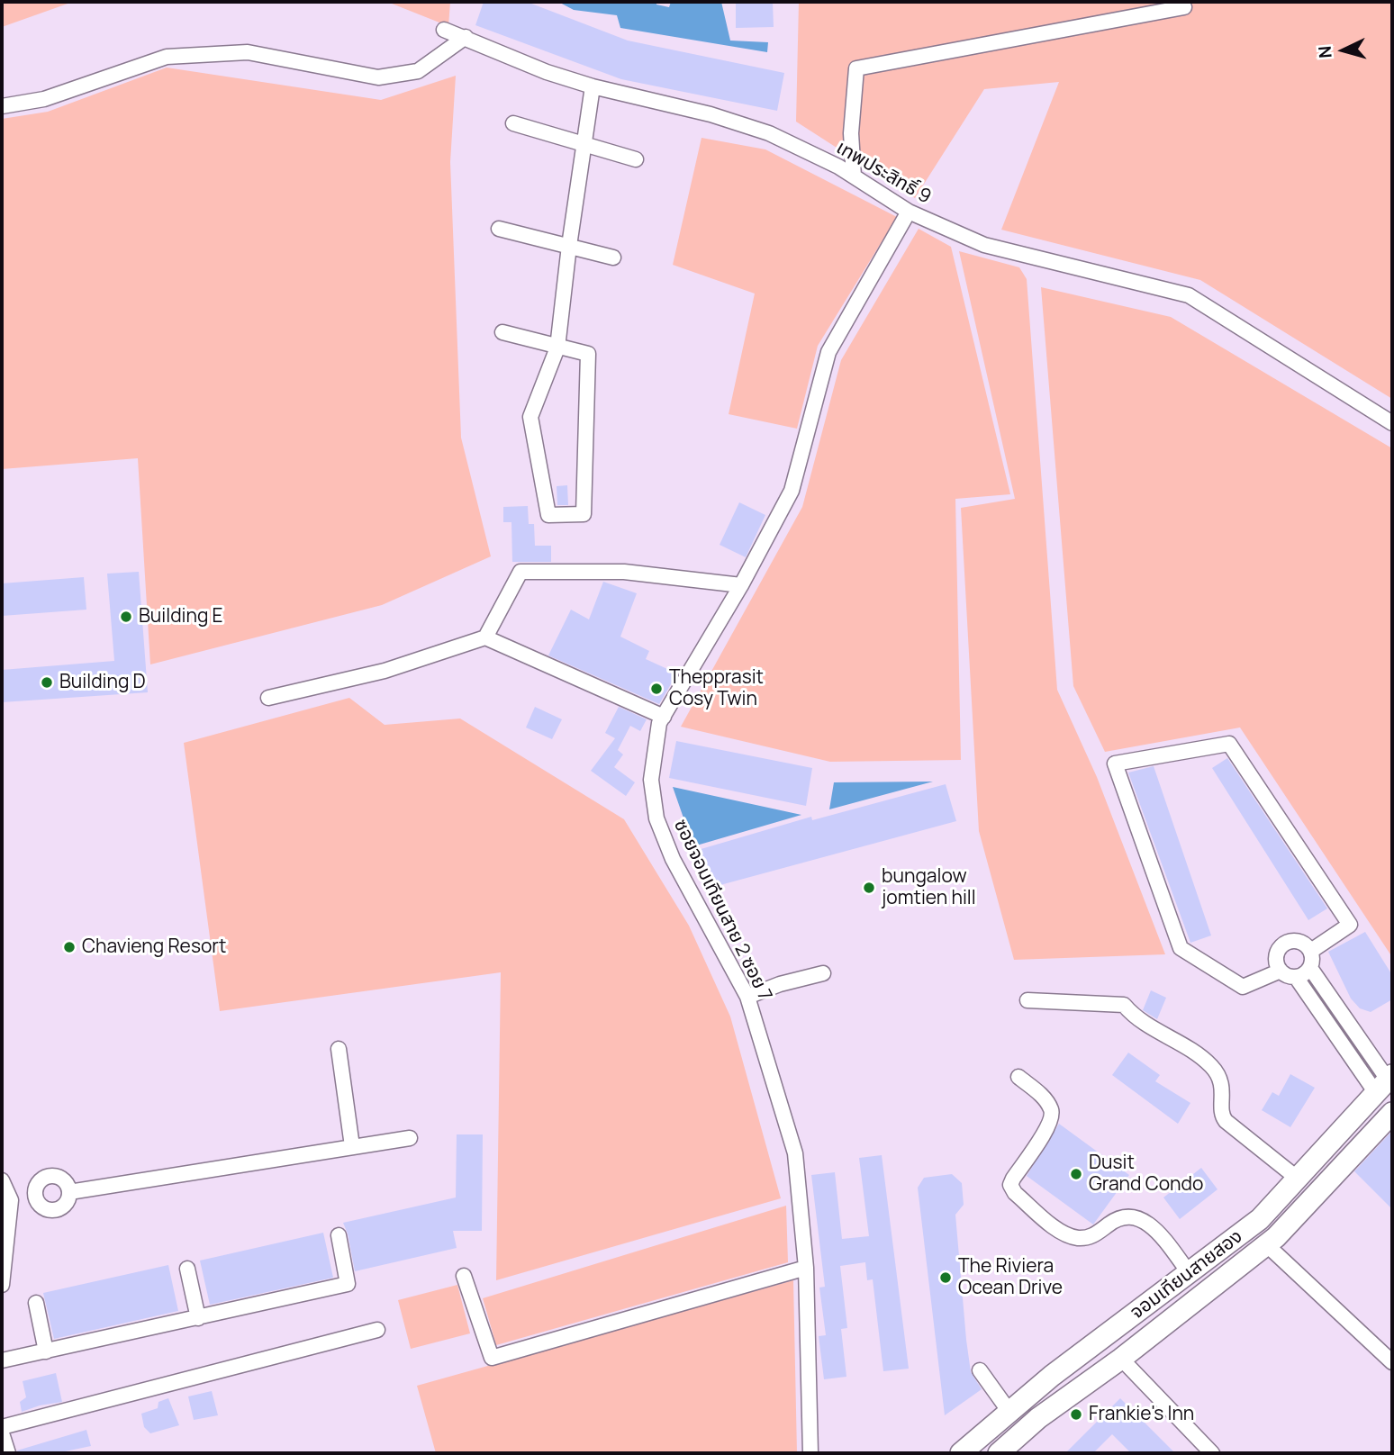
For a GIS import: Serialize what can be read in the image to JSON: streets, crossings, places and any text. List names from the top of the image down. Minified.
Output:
{"streets":{"main road":["จอมเทียนสายสอง"],"street":["เทพประสิทธิ์ 9","ซอยจอมเทียนสาย 2 ซอย 7"]},"crossings":[["เทพประสิทธิ์ 9","ซอยจอมเทียนสาย 2 ซอย 7"]],"places":["Building E","Building D","Thepprasit Cosy Twin","bungalow jomtien hill","Chavieng Resort","Dusit Grand Condo","The Riviera Ocean Drive","Frankie's Inn"],"north":"left"}
